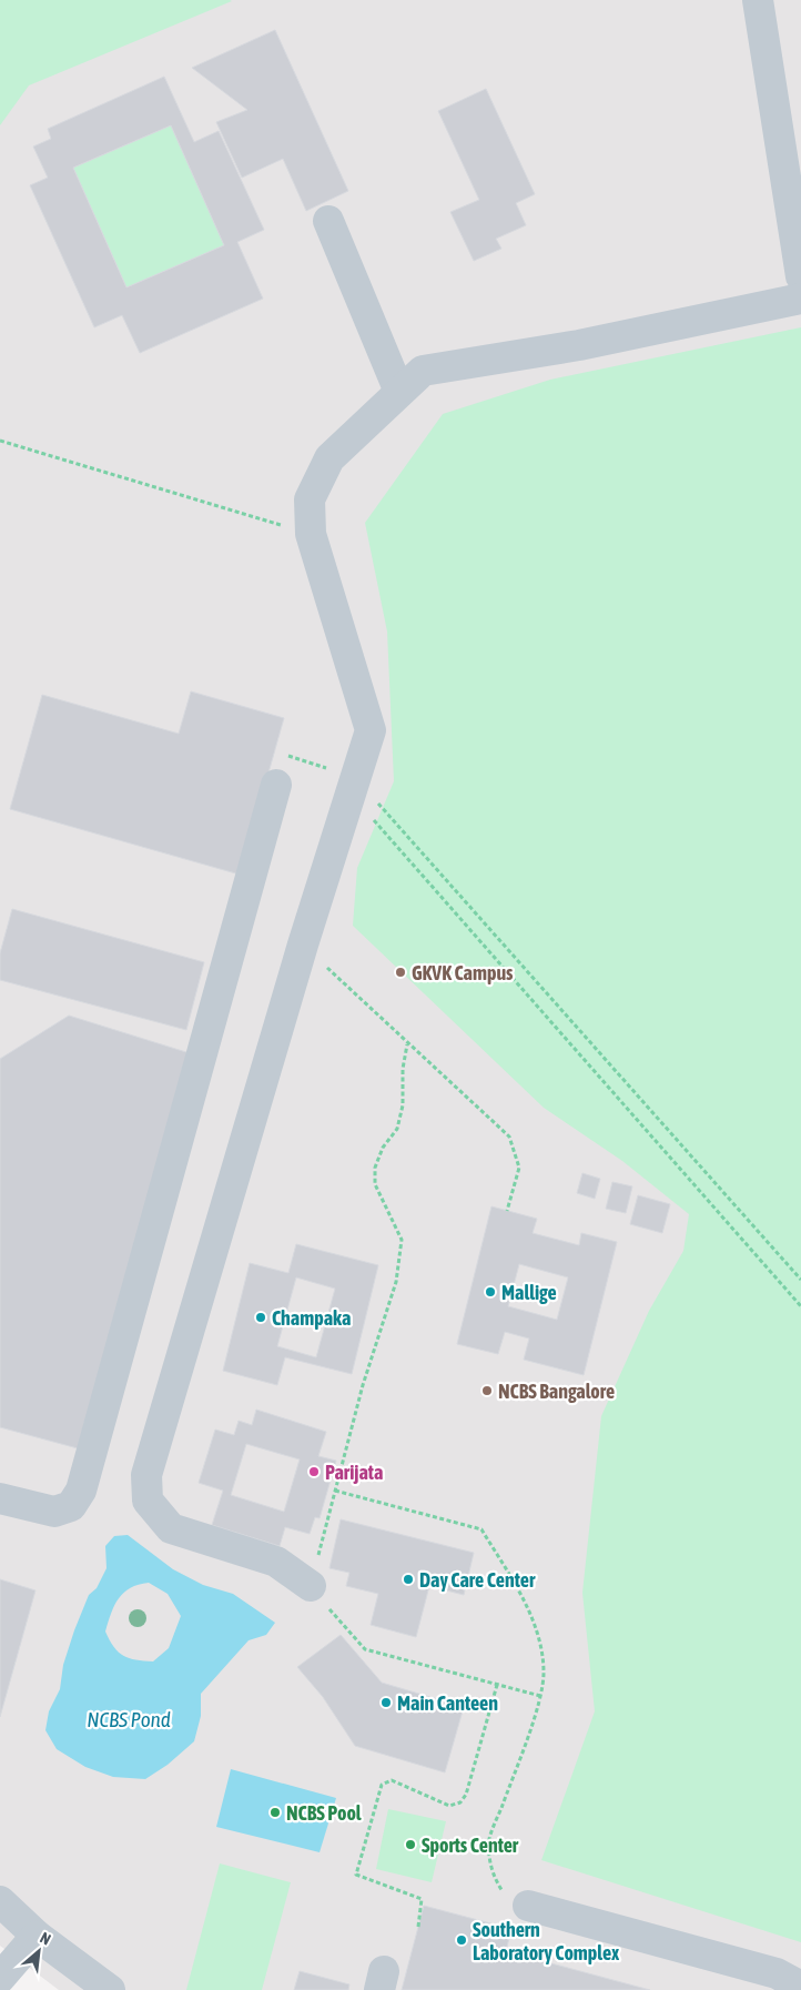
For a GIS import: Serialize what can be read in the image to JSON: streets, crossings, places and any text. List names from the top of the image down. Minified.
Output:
{"water":["NCBS Pond"],"places":["GKVK Campus","Mallige","Champaka","NCBS Bangalore","Parijata","Day Care Center","Main Canteen","NCBS Pool","Sports Center","Southern Laboratory Complex"],"north":"top right"}
